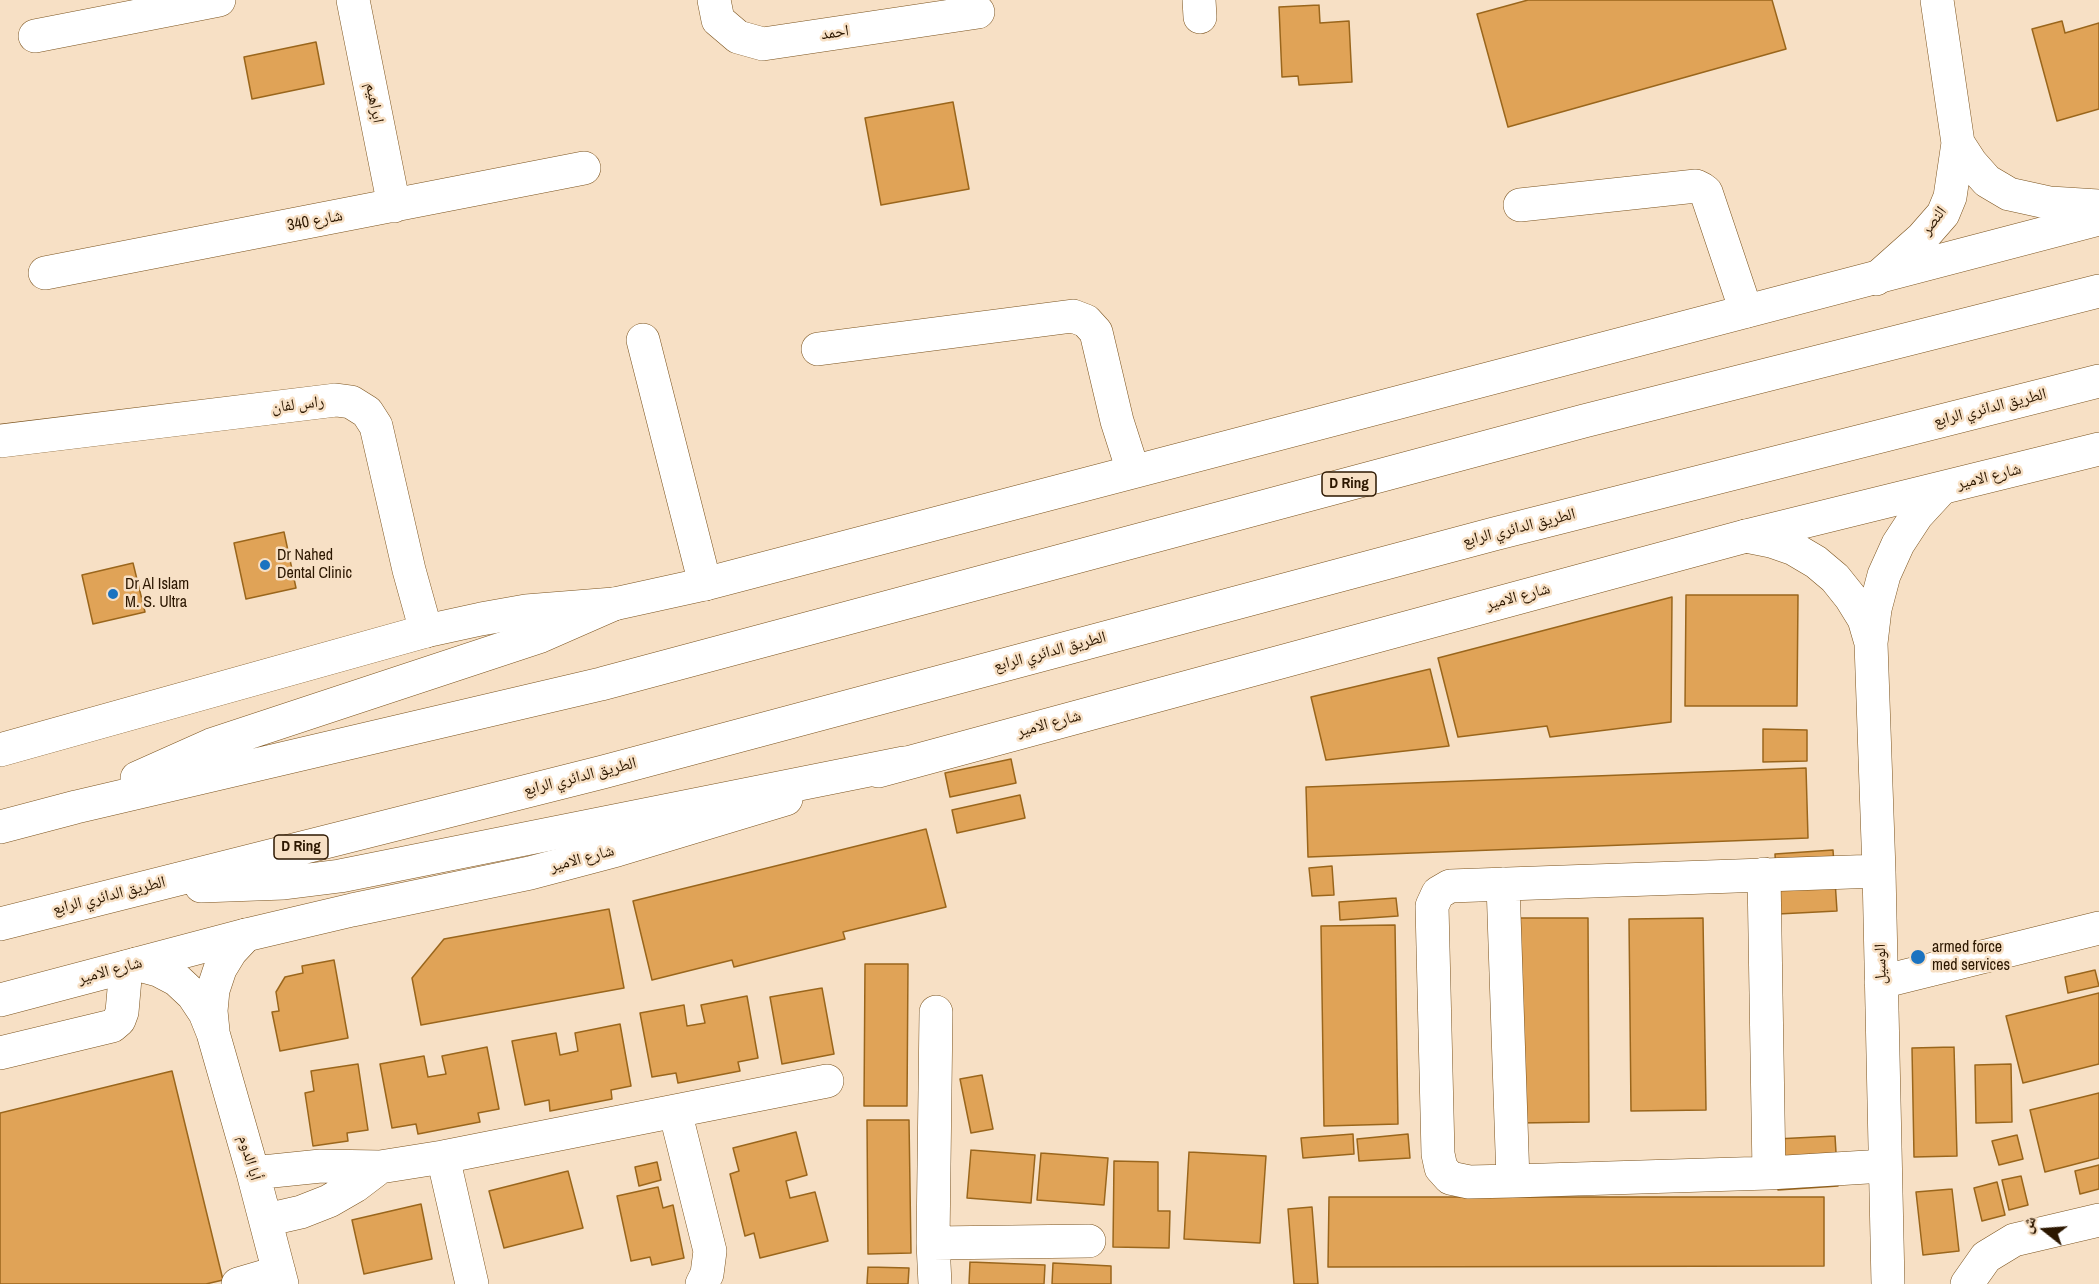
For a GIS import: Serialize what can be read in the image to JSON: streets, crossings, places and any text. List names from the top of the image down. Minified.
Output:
{"streets":{"main road":["احمد","ابراهيم","شارع 340","النصر","راس لفان","الطريق الدائري الرابع","شارع الامير","D Ring","الوسيل","أبا الدوم"]},"crossings":[["ابراهيم","شارع 340"],["شارع الامير","الوسيل"]],"places":["Dr Nahed Dental Clinic","Dr Al Islam M. S. Ultra","armed force med services"],"north":"left"}
